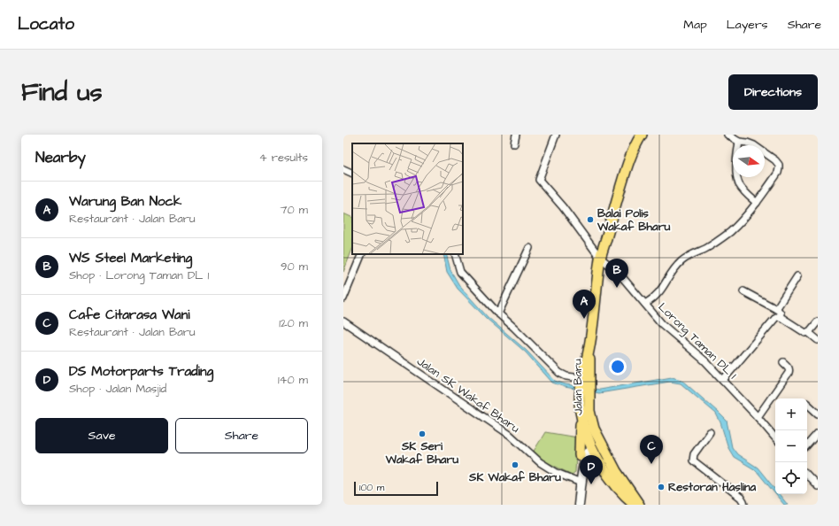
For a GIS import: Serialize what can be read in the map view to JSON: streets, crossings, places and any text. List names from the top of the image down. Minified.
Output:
{"streets":{"main road":["Jalan Baru"],"street":["Lorong Taman DL 1","Jalan SK Wakaf Bharu"]},"places":["Balai Polis Wakaf Bharu","SK Seri Wakaf Bharu","SK Wakaf Bharu","Restoran Haslina"],"scale_bar":"100 m","north":"right","page":{"header":"Locato","nav":["Map","Layers","Share"],"buttons":["Directions",["Save","Share"]],"title":"Find us","heading":["Nearby","4 results"],"list":[{"mark":"A","name":"Warung Ban Nock","note":"Restaurant · Jalan Baru","value":"70 m"},{"mark":"B","name":"WS Steel Marketing","note":"Shop · Lorong Taman DL 1","value":"90 m"},{"mark":"C","name":"Cafe Citarasa Wani","note":"Restaurant · Jalan Baru","value":"120 m"},{"mark":"D","name":"DS Motorparts Trading","note":"Shop · Jalan Masjid","value":"140 m"}],"pins":["B","A","C","D"],"map_buttons":["+","−"],"scale":"100 m"}}
